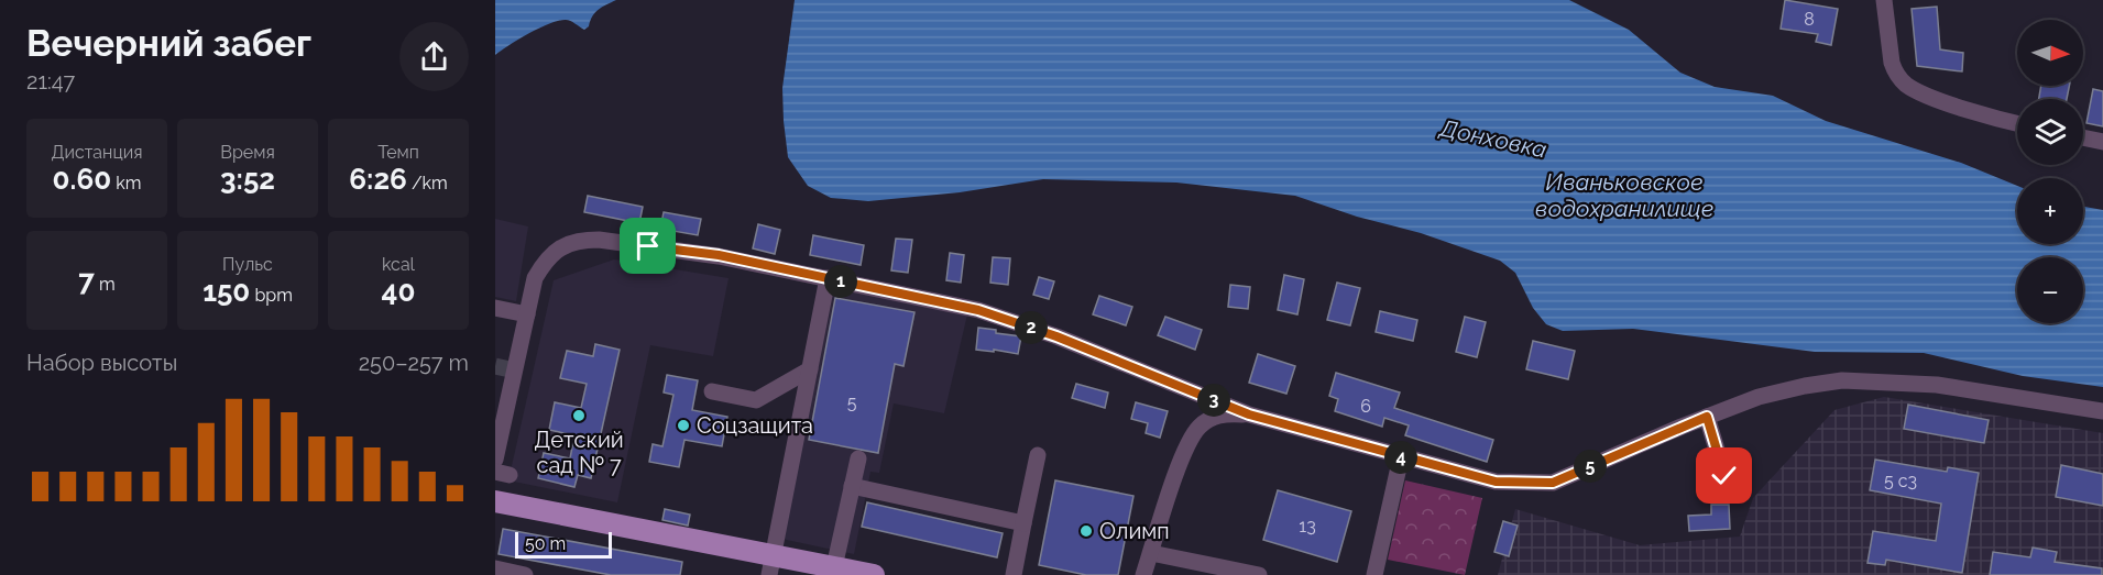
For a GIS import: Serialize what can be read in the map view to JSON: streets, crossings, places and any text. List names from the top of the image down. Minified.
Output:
{"water":["Донховка","Иваньковское водохранилище"],"places":["Детский сад № 7","Соцзащита","Олимп"],"house_numbers":["8","5","6","5 с3","13"],"scale_bar":"50 m","north":"right","page":{"heading":["Вечерний забег","21:47"],"map_buttons":["+","−"],"stats":[["Дистанция","0.60 km"],["Время","3:52"],["Темп","6:26 /km"],["7 m"],["Пульс","150 bpm"],["kcal","40"]],"pins":["1","2","3","4","5"],"chart":["Набор высоты","250–257 m"],"scale":"50 m"}}
